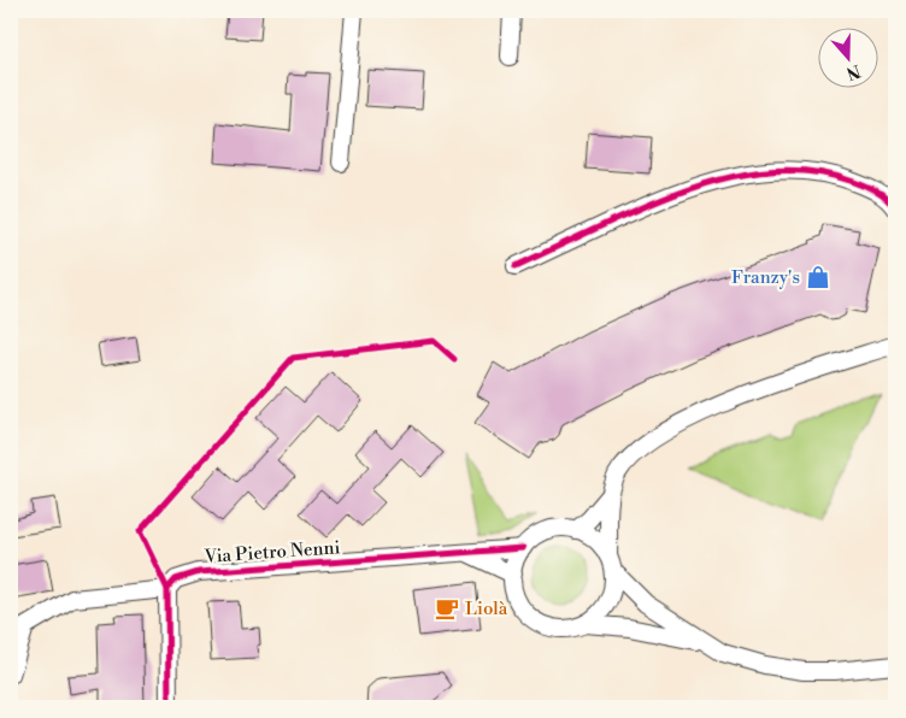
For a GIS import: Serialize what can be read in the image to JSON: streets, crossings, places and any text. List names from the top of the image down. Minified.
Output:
{"streets":{"street":["Via Pietro Nenni"]},"places":{"shop":["Franzy's"],"cafe":["Liolà"]},"north":"bottom"}
